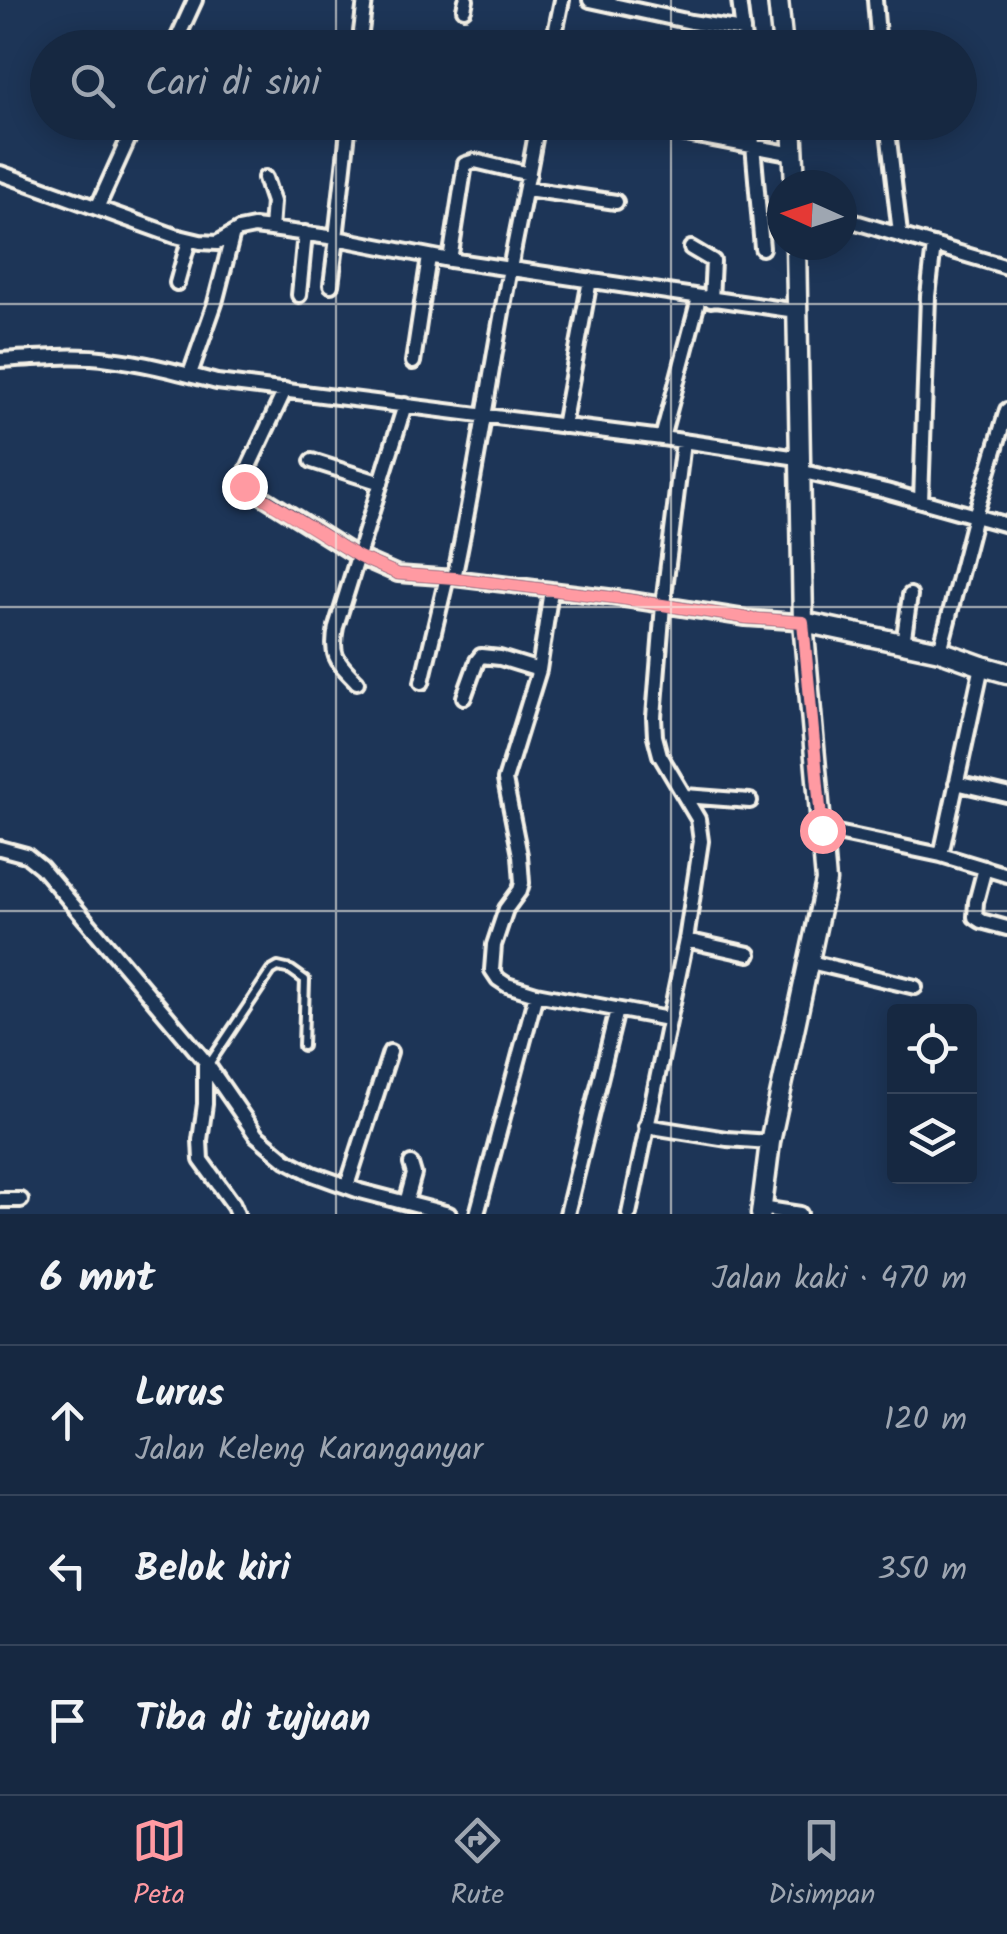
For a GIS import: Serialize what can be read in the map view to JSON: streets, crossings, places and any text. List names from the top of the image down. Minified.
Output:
{"north":"left","page":{"search":"Cari di sini","heading":["6 mnt","Jalan kaki · 470 m"],"list":[["Lurus","Jalan Keleng Karanganyar","120 m"],["Belok kiri","350 m"],"Tiba di tujuan"],"nav":["Peta","Rute","Disimpan"]}}
